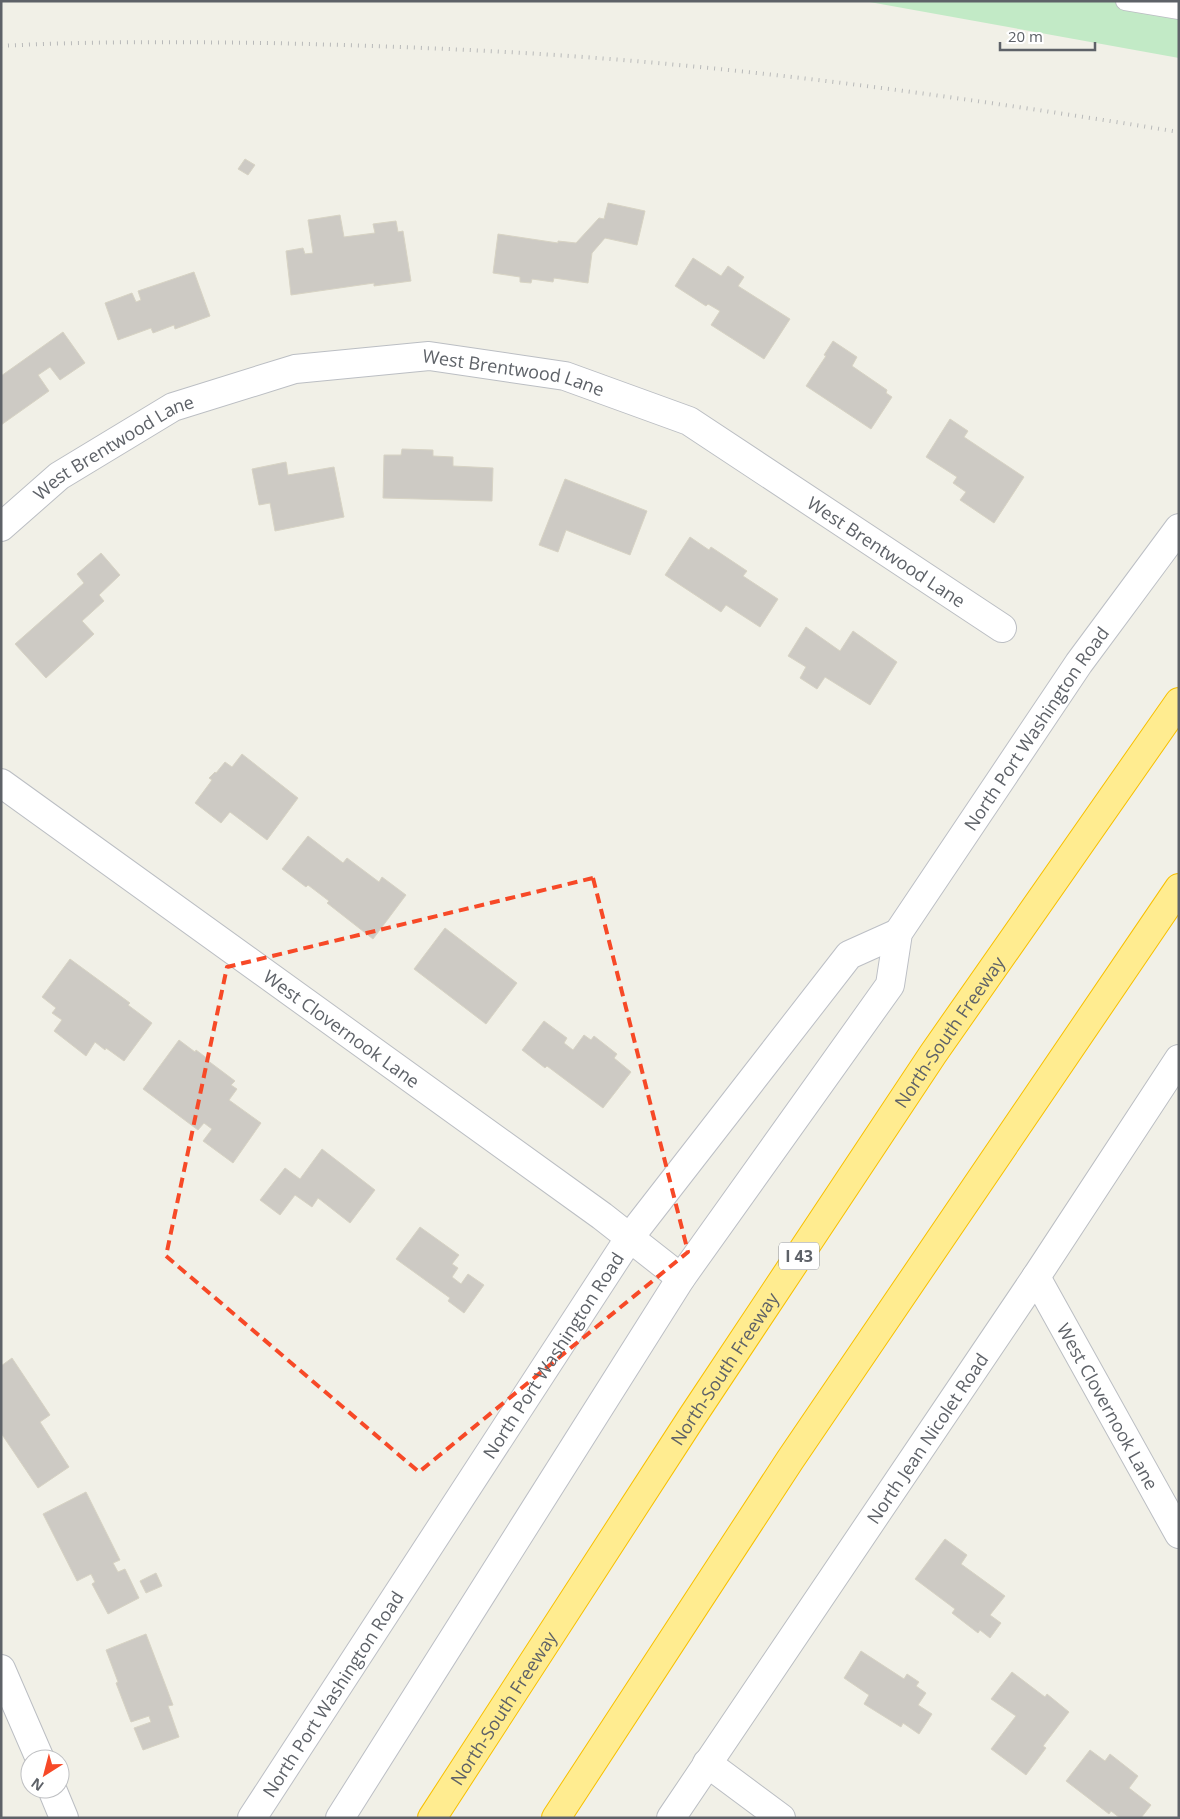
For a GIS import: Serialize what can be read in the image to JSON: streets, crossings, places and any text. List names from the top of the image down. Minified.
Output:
{"streets":{"highway":["North-South Freeway","I 43"],"street":["West Brentwood Lane","North Port Washington Road","West Clovernook Lane","North Jean Nicolet Road"]},"crossings":[["North Port Washington Road","West Clovernook Lane"],["West Clovernook Lane","North Jean Nicolet Road"]],"scale_bar":"20 m","north":"bottom left"}
